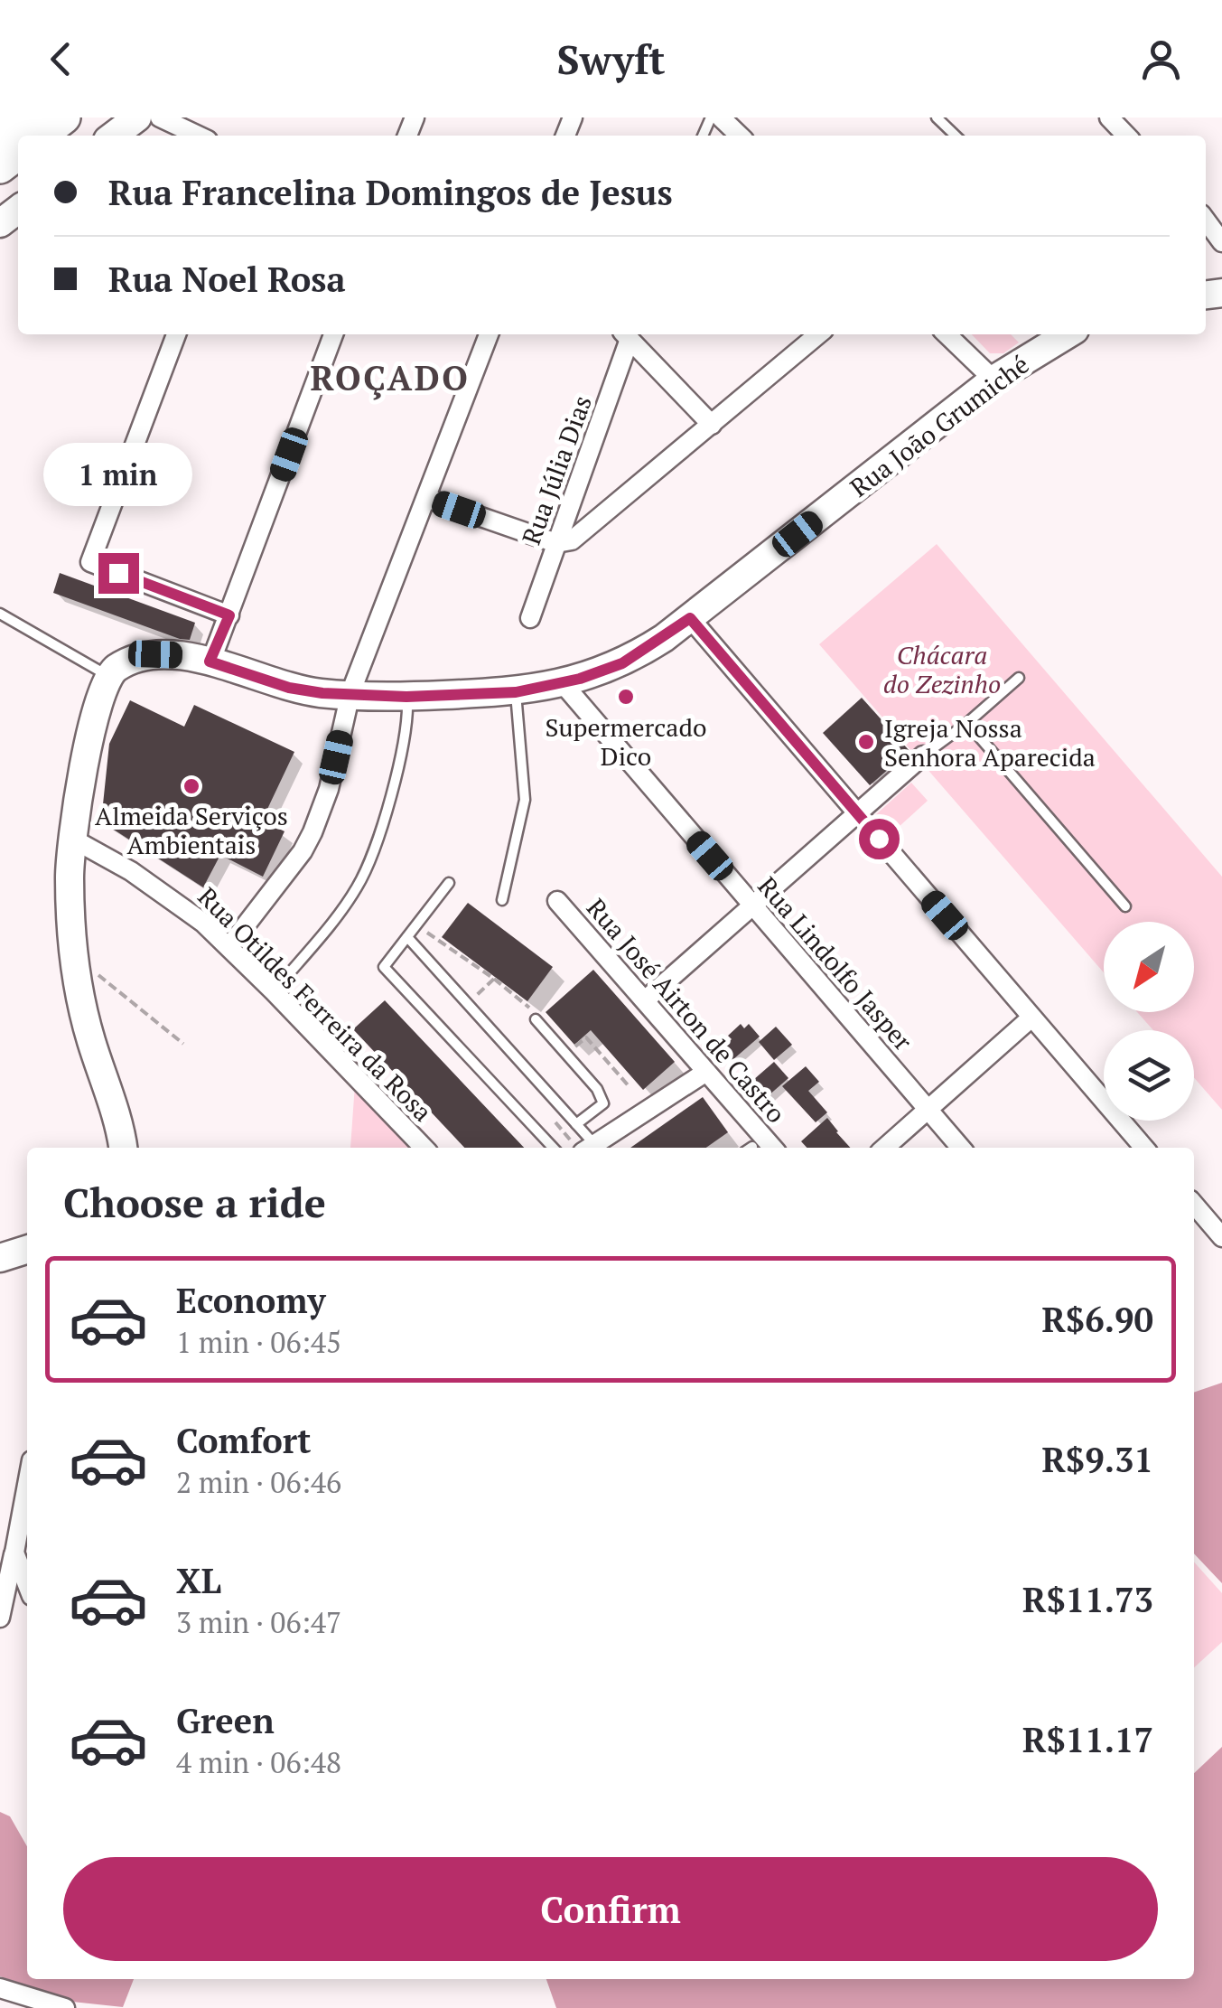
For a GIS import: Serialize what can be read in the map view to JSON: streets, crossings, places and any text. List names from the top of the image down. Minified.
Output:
{"streets":{"main road":["Rua João Grumiché"],"street":["Rua Júlia Dias","Rua Lindolfo Jasper","Rua Otildes Ferreira da Rosa","Rua José Airton de Castro"]},"crossings":[["Rua João Grumiché","Rua Lindolfo Jasper"]],"districts":["ROÇADO"],"parks":["Chácara do Zezinho"],"places":["Supermercado Dico","Igreja Nossa Senhora Aparecida","Almeida Serviços Ambientais"],"north":"bottom left","page":{"header":"Swyft","banner":["Rua Francelina Domingos de Jesus","Rua Noel Rosa"],"bubble":"1 min","heading":"Choose a ride","list":[{"name":"Economy","note":"1 min · 06:45","value":"R$6.90"},{"name":"Comfort","note":"2 min · 06:46","value":"R$9.31"},{"name":"XL","note":"3 min · 06:47","value":"R$11.73"},{"name":"Green","note":"4 min · 06:48","value":"R$11.17"}],"buttons":"Confirm"}}
